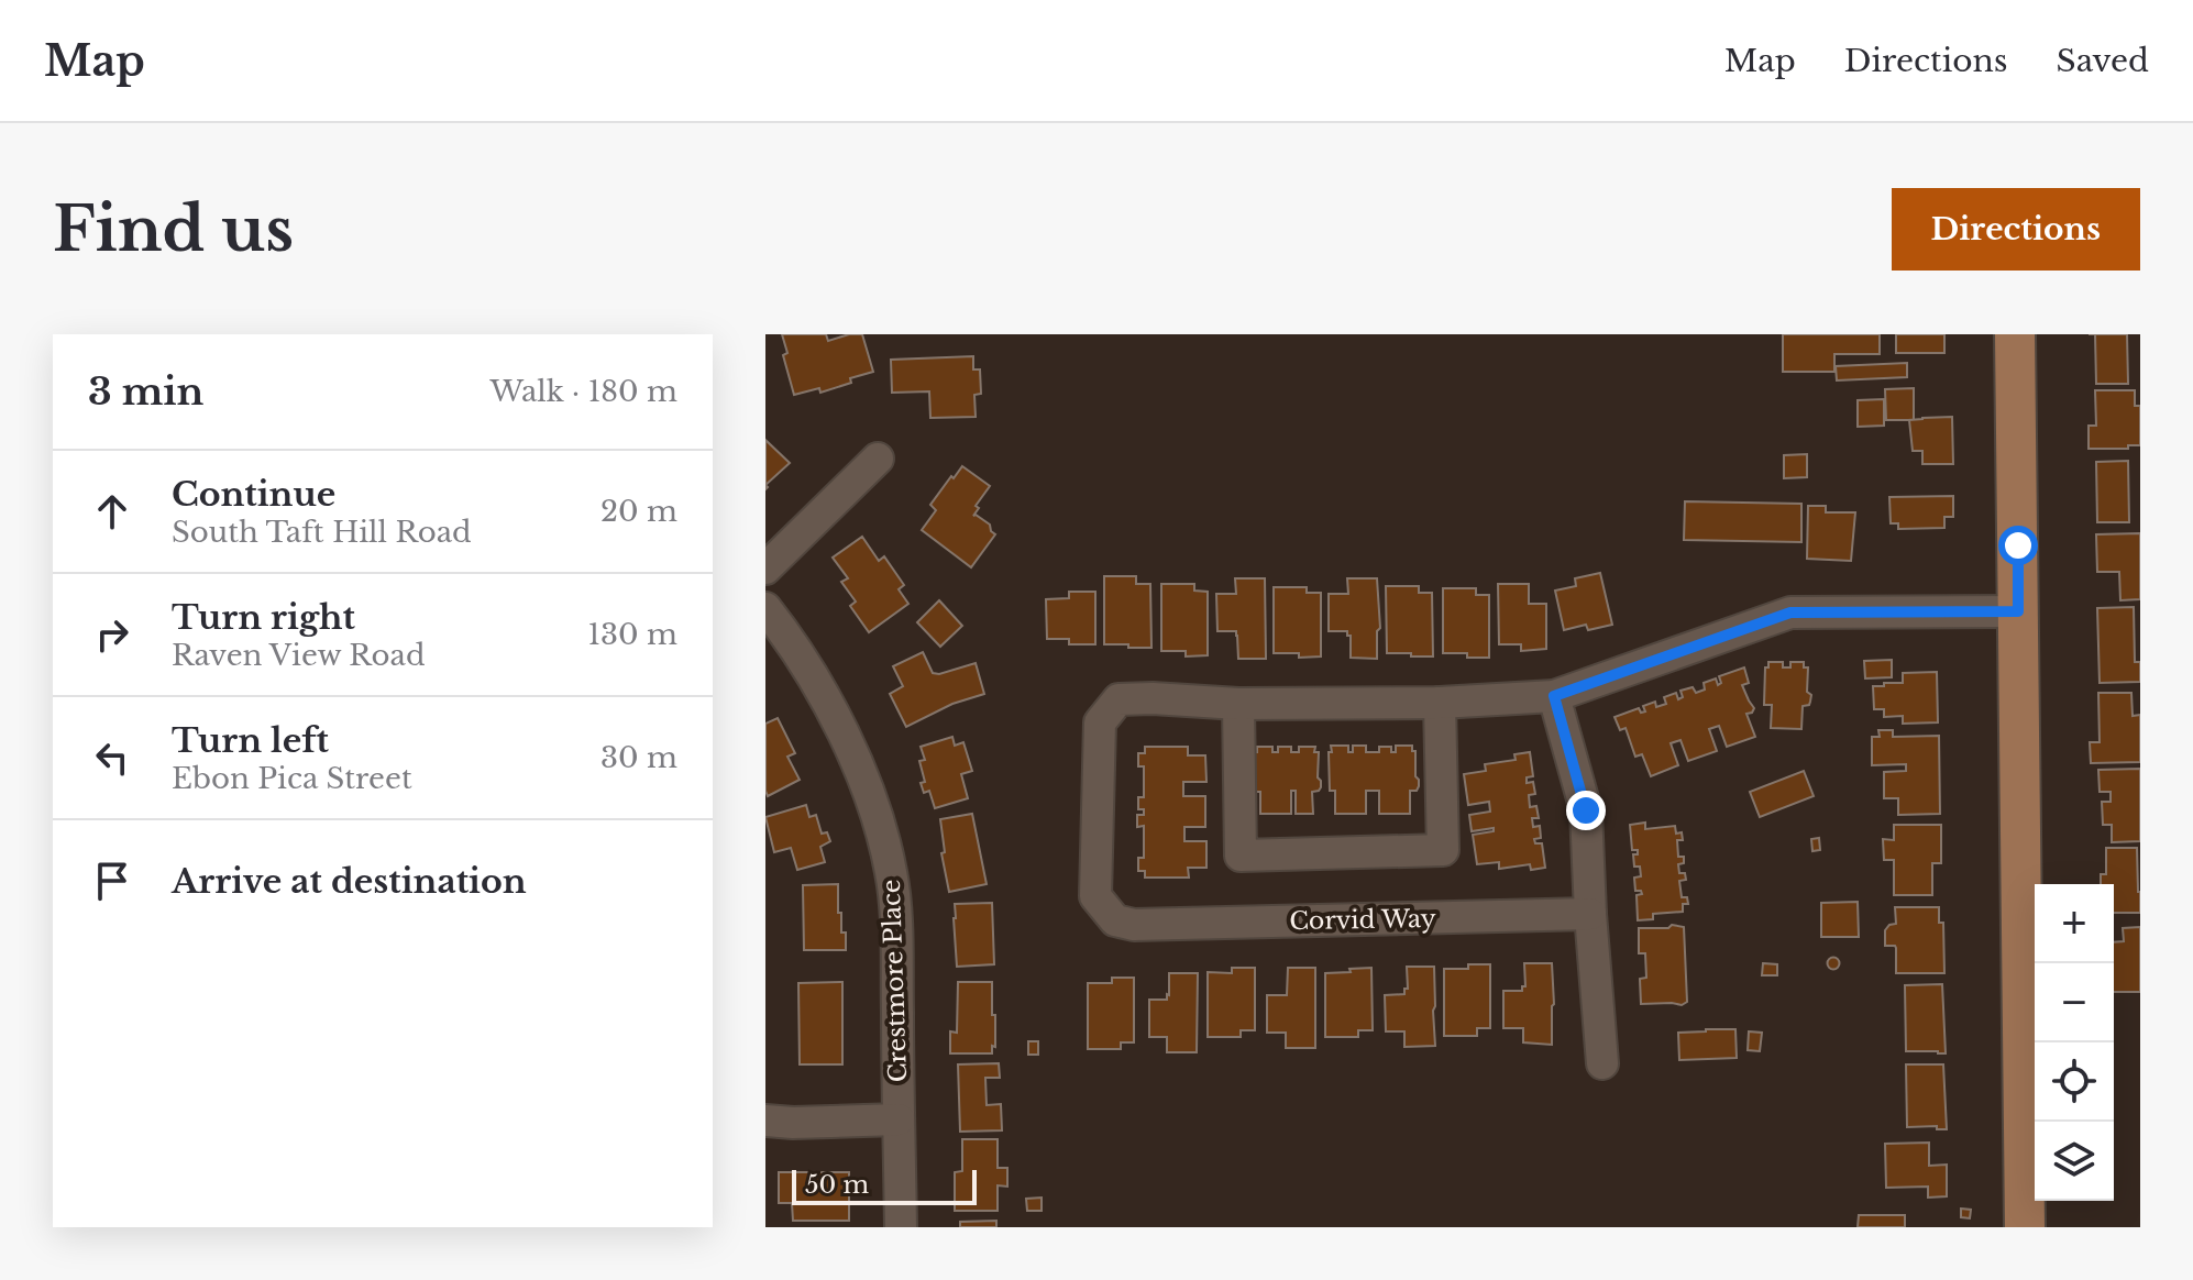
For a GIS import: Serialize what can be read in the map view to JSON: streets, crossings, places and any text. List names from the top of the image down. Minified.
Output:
{"streets":{"street":["Corvid Way","Crestmore Place"]},"scale_bar":"50 m","page":{"header":"Map","nav":["Map","Directions","Saved"],"buttons":"Directions","title":"Find us","heading":["3 min","Walk · 180 m"],"list":[["Continue","South Taft Hill Road","20 m"],["Turn right","Raven View Road","130 m"],["Turn left","Ebon Pica Street","30 m"],"Arrive at destination"],"map_buttons":["+","−"],"scale":"50 m"}}
